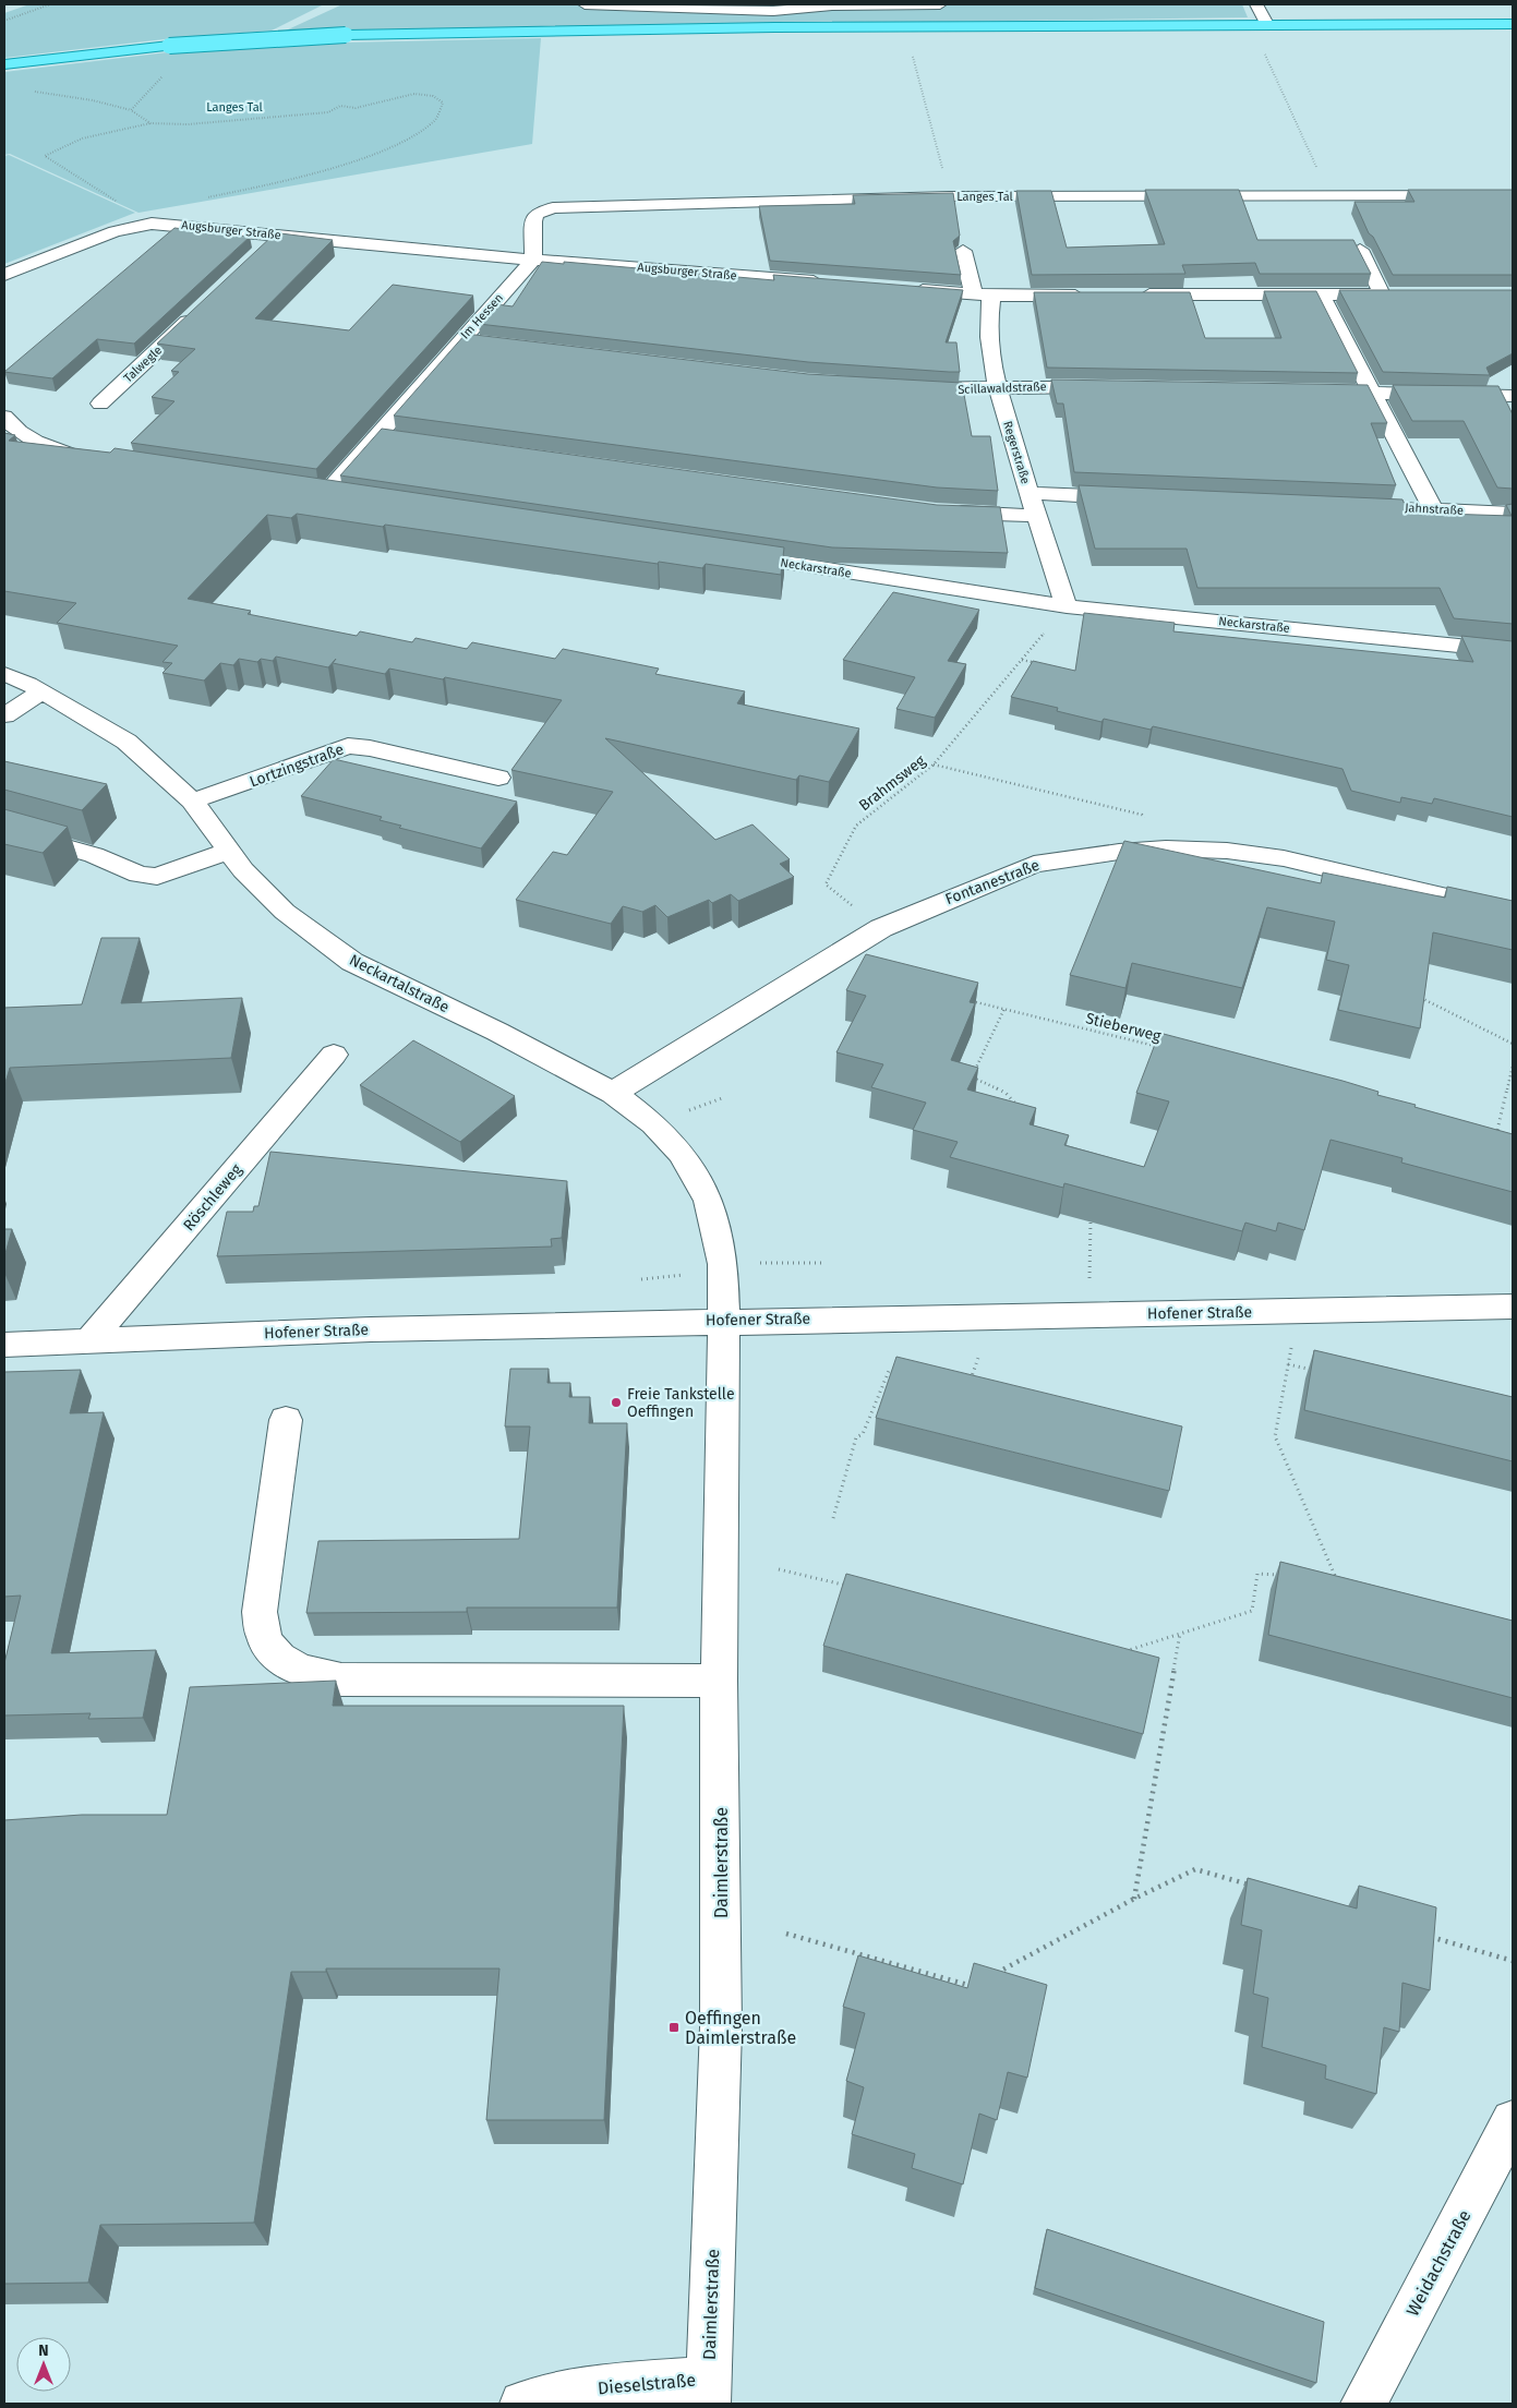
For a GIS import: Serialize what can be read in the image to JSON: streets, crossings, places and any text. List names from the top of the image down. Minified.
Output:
{"streets":{"street":["Langes Tal","Augsburger Straße","Im Hessen","Talwegle","Scillawaldstraße","Regerstraße","Jahnstraße","Neckarstraße","Lortzingstraße","Fontanestraße","Neckartalstraße","Röschleweg","Hofener Straße","Daimlerstraße","Weidachstraße","Dieselstraße"],"path":["Brahmsweg","Stieberweg"]},"crossings":[["Langes Tal","Augsburger Straße"],["Langes Tal","Im Hessen"],["Augsburger Straße","Im Hessen"],["Scillawaldstraße","Regerstraße"],["Regerstraße","Neckarstraße"],["Lortzingstraße","Neckartalstraße"],["Brahmsweg","Fontanestraße"],["Fontanestraße","Neckartalstraße"],["Neckartalstraße","Hofener Straße"],["Neckartalstraße","Daimlerstraße"],["Röschleweg","Hofener Straße"],["Hofener Straße","Daimlerstraße"],["Daimlerstraße","Dieselstraße"]],"parks":["Langes Tal"],"places":{"other":["Freie Tankstelle Oeffingen"],"transit":["Oeffingen Daimlerstraße"]},"north":"top"}
